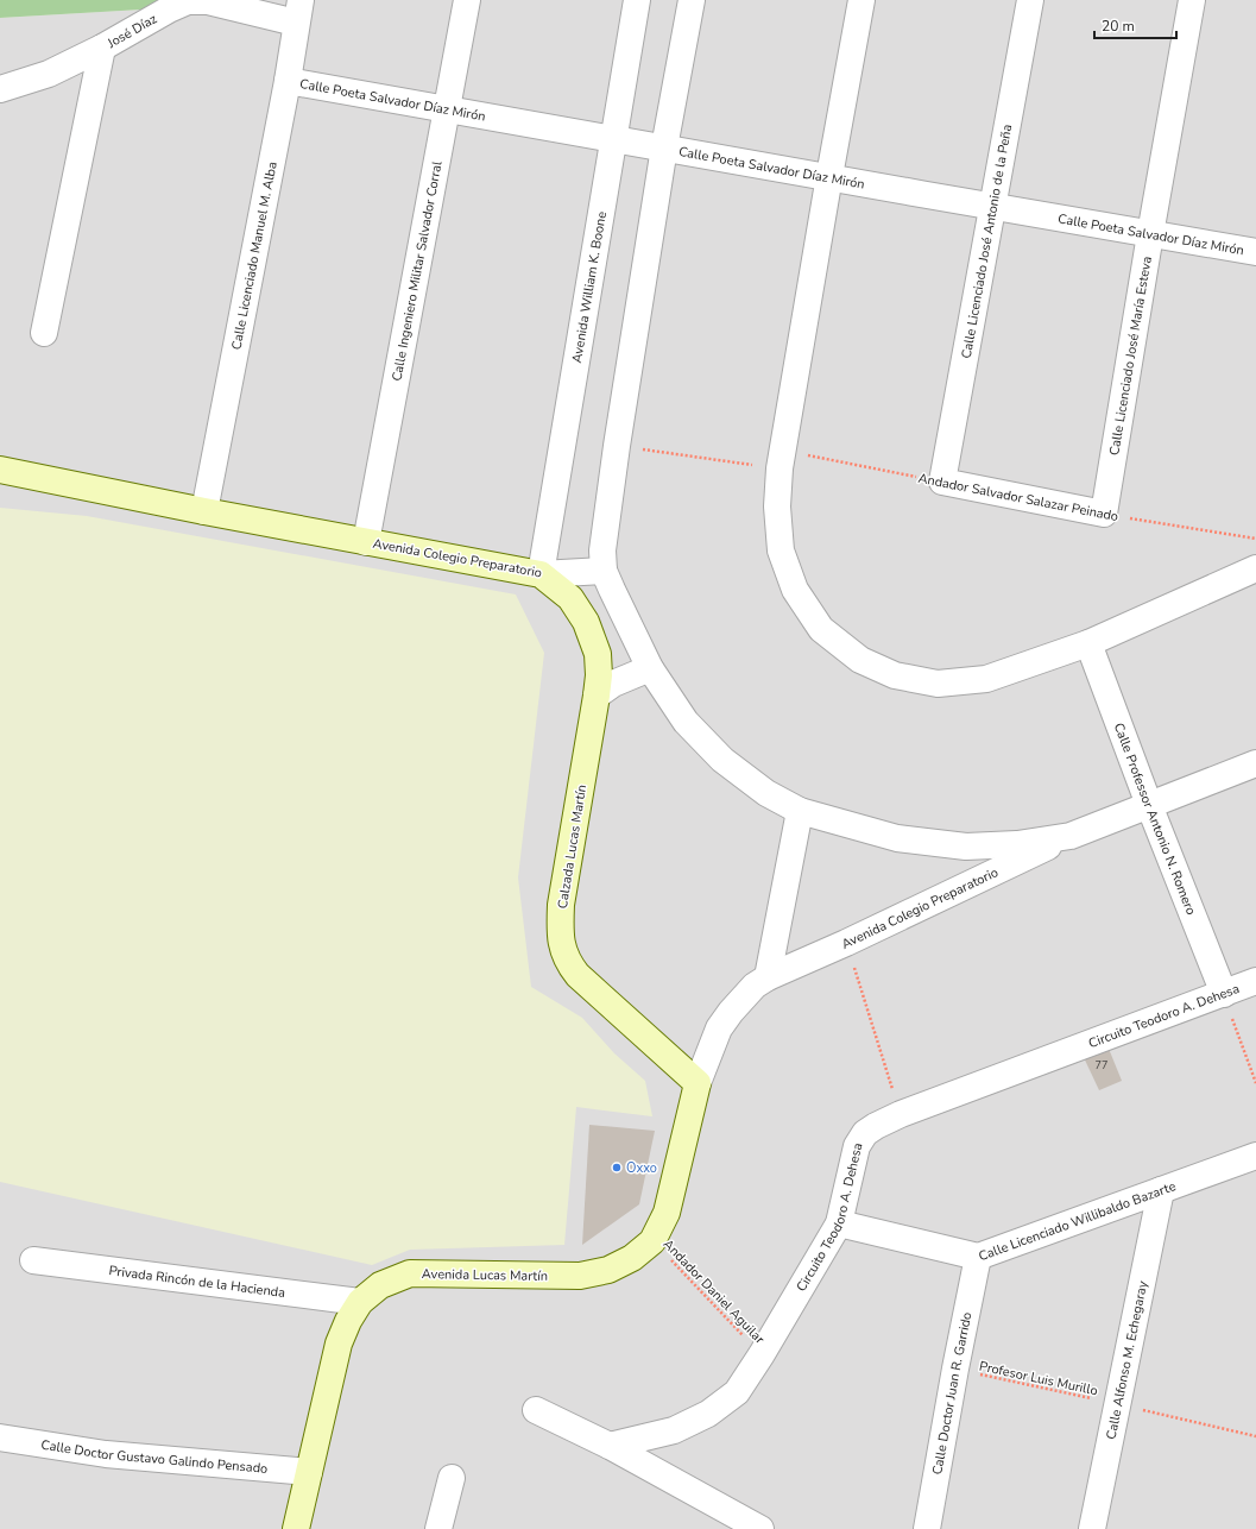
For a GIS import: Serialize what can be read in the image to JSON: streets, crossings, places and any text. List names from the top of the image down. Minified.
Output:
{"streets":{"street":["José Díaz","Calle Poeta Salvador Díaz Mirón","Calle Licenciado José Antonio de la Peña","Calle Licenciado Manuel M. Alba","Calle Ingeniero Militar Salvador Corral","Avenida William K. Boone","Calle Licenciado José María Esteva","Andador Salvador Salazar Peinado","Avenida Colegio Preparatorio","Calle Professor Antonio N. Romero","Calzada Lucas Martín","Circuito Teodoro A. Dehesa","Calle Licenciado Willibaldo Bazarte","Avenida Lucas Martín","Privada Rincón de la Hacienda","Calle Alfonso M. Echegaray","Calle Doctor Juan R. Garrido","Calle Doctor Gustavo Galindo Pensado"],"path":["Andador Daniel Aguilar","Profesor Luis Murillo"]},"crossings":[["José Díaz","Calle Licenciado Manuel M. Alba"],["Calle Poeta Salvador Díaz Mirón","Calle Licenciado José Antonio de la Peña"],["Calle Poeta Salvador Díaz Mirón","Calle Licenciado Manuel M. Alba"],["Calle Poeta Salvador Díaz Mirón","Calle Ingeniero Militar Salvador Corral"],["Calle Poeta Salvador Díaz Mirón","Avenida William K. Boone"],["Calle Poeta Salvador Díaz Mirón","Calle Licenciado José María Esteva"],["Calle Licenciado José Antonio de la Peña","Andador Salvador Salazar Peinado"],["Calle Licenciado Manuel M. Alba","Avenida Colegio Preparatorio"],["Calle Ingeniero Militar Salvador Corral","Avenida Colegio Preparatorio"],["Avenida William K. Boone","Avenida Colegio Preparatorio"],["Avenida William K. Boone","Calzada Lucas Martín"],["Calle Licenciado José María Esteva","Andador Salvador Salazar Peinado"],["Avenida Colegio Preparatorio","Calle Professor Antonio N. Romero"],["Avenida Colegio Preparatorio","Calzada Lucas Martín"],["Avenida Colegio Preparatorio","Avenida Lucas Martín"],["Calle Professor Antonio N. Romero","Circuito Teodoro A. Dehesa"],["Calzada Lucas Martín","Avenida Lucas Martín"],["Circuito Teodoro A. Dehesa","Calle Licenciado Willibaldo Bazarte"],["Circuito Teodoro A. Dehesa","Andador Daniel Aguilar"],["Calle Licenciado Willibaldo Bazarte","Calle Alfonso M. Echegaray"],["Calle Licenciado Willibaldo Bazarte","Calle Doctor Juan R. Garrido"],["Avenida Lucas Martín","Privada Rincón de la Hacienda"],["Avenida Lucas Martín","Andador Daniel Aguilar"],["Avenida Lucas Martín","Calle Doctor Gustavo Galindo Pensado"],["Calle Alfonso M. Echegaray","Profesor Luis Murillo"],["Profesor Luis Murillo","Calle Doctor Juan R. Garrido"]],"places":["Oxxo"],"house_numbers":["77"],"scale_bar":"20 m"}
